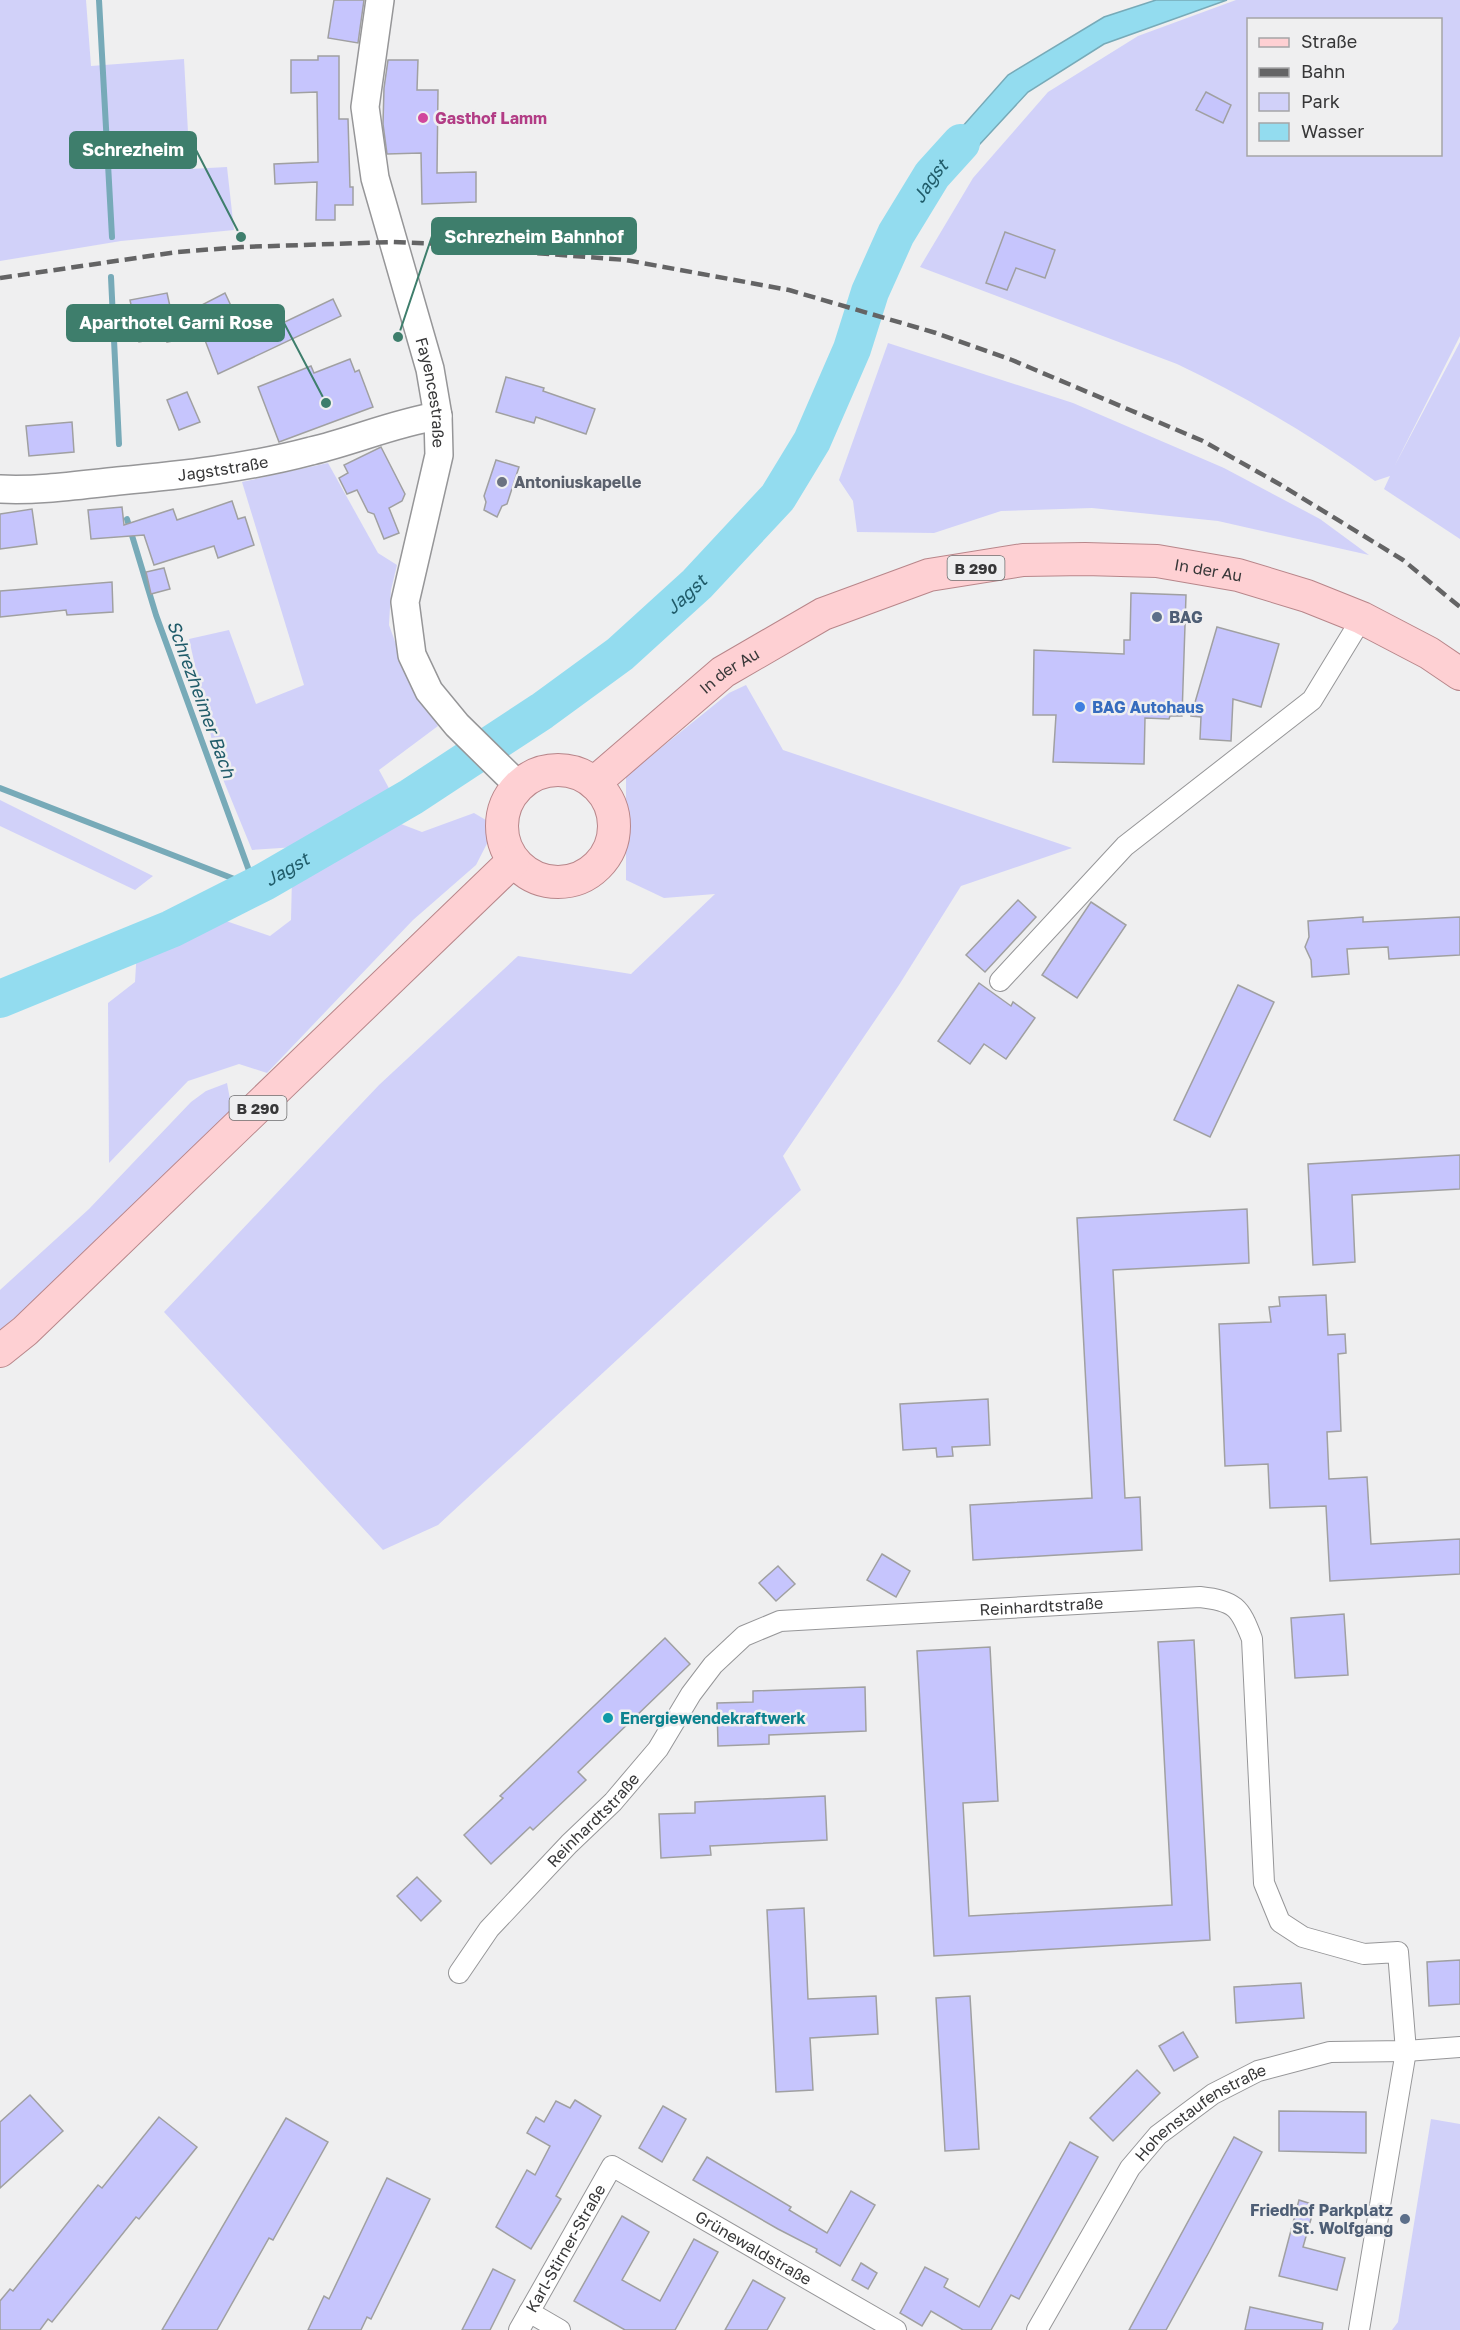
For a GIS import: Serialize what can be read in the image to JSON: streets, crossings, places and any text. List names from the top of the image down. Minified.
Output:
{"streets":{"main road":["Fayencestraße","Jagststraße","B 290","In der Au"],"street":["Reinhardtstraße","Hohenstaufenstraße","Karl-Stirner-Straße","Grünewaldstraße"]},"crossings":[["Fayencestraße","Jagststraße"],["Fayencestraße","B 290"],["Fayencestraße","In der Au"],["B 290","In der Au"],["Reinhardtstraße","Hohenstaufenstraße"],["Karl-Stirner-Straße","Grünewaldstraße"]],"water":["Jagst","Schrezheimer Bach"],"places":["Gasthof Lamm","Schrezheim","Schrezheim Bahnhof","Aparthotel Garni Rose","Antoniuskapelle","BAG","BAG Autohaus","Energiewendekraftwerk","Friedhof Parkplatz St. Wolfgang"],"legend":["Straße","Bahn","Park","Wasser"]}
